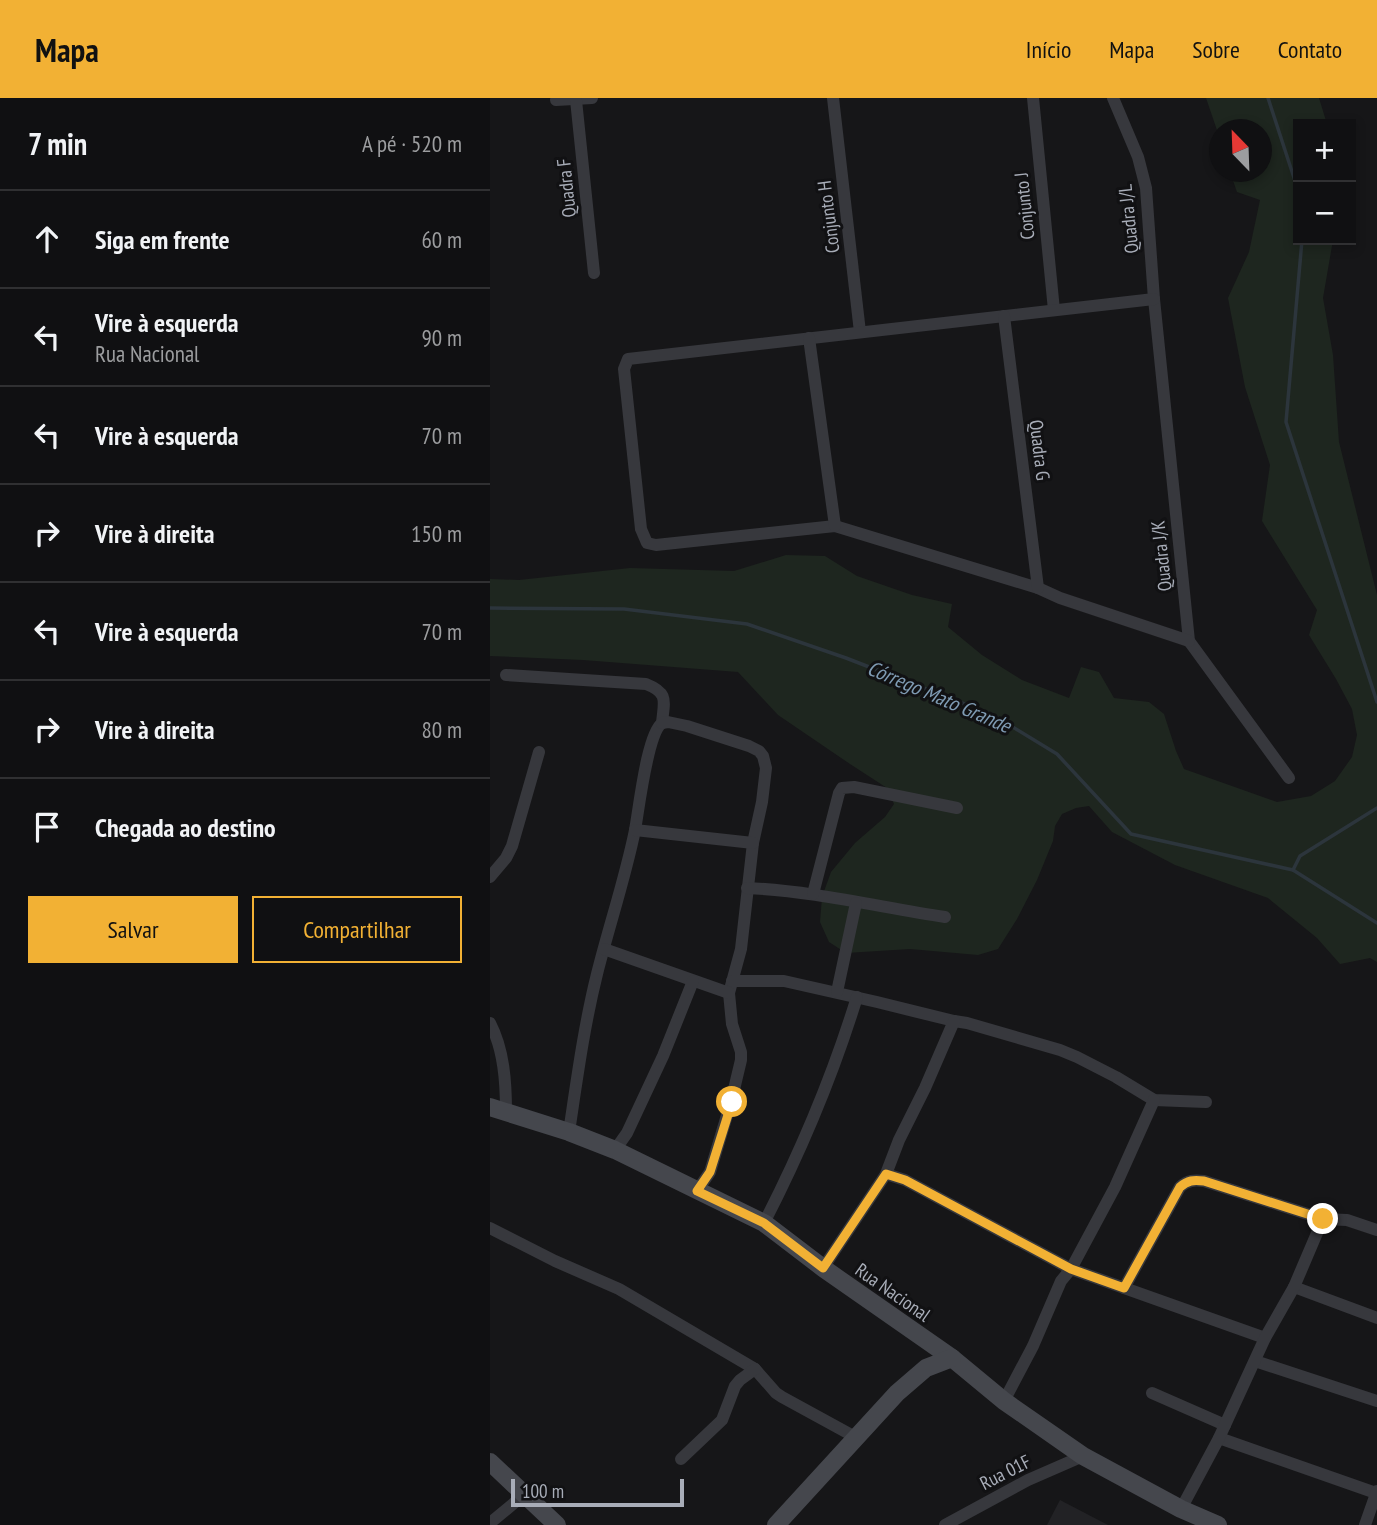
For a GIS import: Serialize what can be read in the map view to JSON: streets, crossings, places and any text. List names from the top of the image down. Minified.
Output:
{"streets":{"street":["Quadra F","Conjunto J","Conjunto H","Quadra J/L","Quadra G","Quadra J/K","Rua Nacional","Rua 01F"]},"crossings":[["Quadra J/L","Quadra J/K"],["Rua Nacional","Rua 01F"]],"water":["Córrego Mato Grande"],"scale_bar":"100 m","north":"top left","page":{"header":"Mapa","nav":["Início","Mapa","Sobre","Contato"],"heading":["7 min","A pé · 520 m"],"map_buttons":["+","−"],"list":[["Siga em frente","60 m"],["Vire à esquerda","Rua Nacional","90 m"],["Vire à esquerda","70 m"],["Vire à direita","150 m"],["Vire à esquerda","70 m"],["Vire à direita","80 m"],"Chegada ao destino"],"buttons":["Salvar","Compartilhar"],"scale":"100 m"}}
